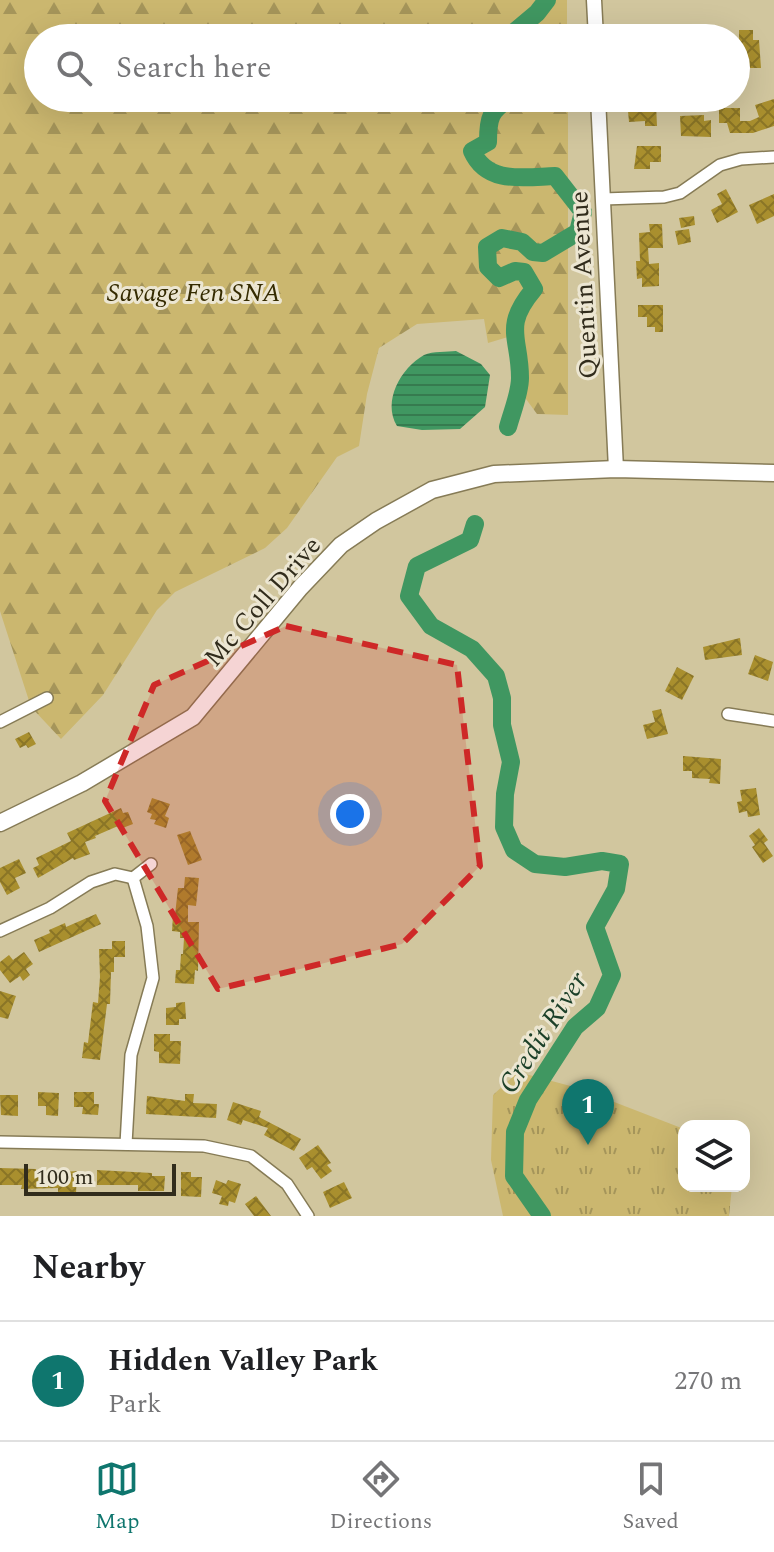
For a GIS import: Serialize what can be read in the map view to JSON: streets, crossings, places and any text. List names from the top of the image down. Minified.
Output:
{"streets":{"main road":["Mc Coll Drive"],"street":["Quentin Avenue"]},"crossings":[["Quentin Avenue","Mc Coll Drive"]],"water":["Credit River"],"parks":["Savage Fen SNA"],"scale_bar":"100 m","page":{"search":"Search here","pins":"1","scale":"100 m","heading":"Nearby","list":[{"mark":"1","name":"Hidden Valley Park","note":"Park","value":"270 m"}],"nav":["Map","Directions","Saved"]}}
